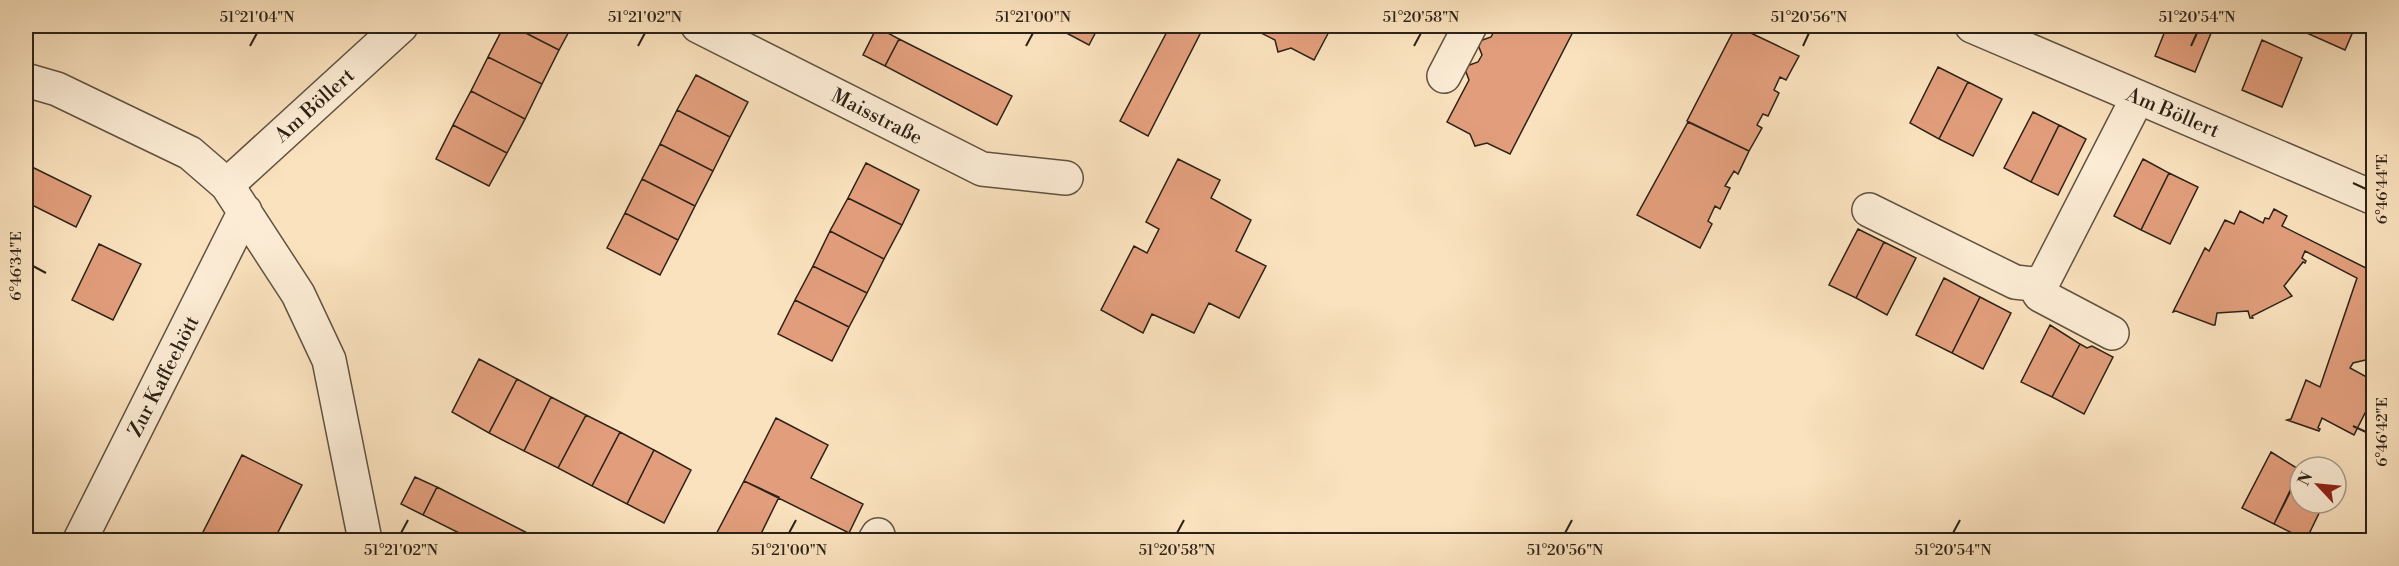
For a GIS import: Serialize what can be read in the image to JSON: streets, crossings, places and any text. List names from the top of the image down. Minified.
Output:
{"streets":{"street":["Am Böllert","Maisstraße","Zur Kaffeehött"]},"crossings":[["Am Böllert","Zur Kaffeehött"]],"north":"top left","coordinates":["51°21'04\"N","51°21'02\"N","51°21'00\"N","51°20'58\"N","51°20'56\"N","51°20'54\"N","6°46'44\"E","6°46'34\"E","6°46'42\"E"]}
